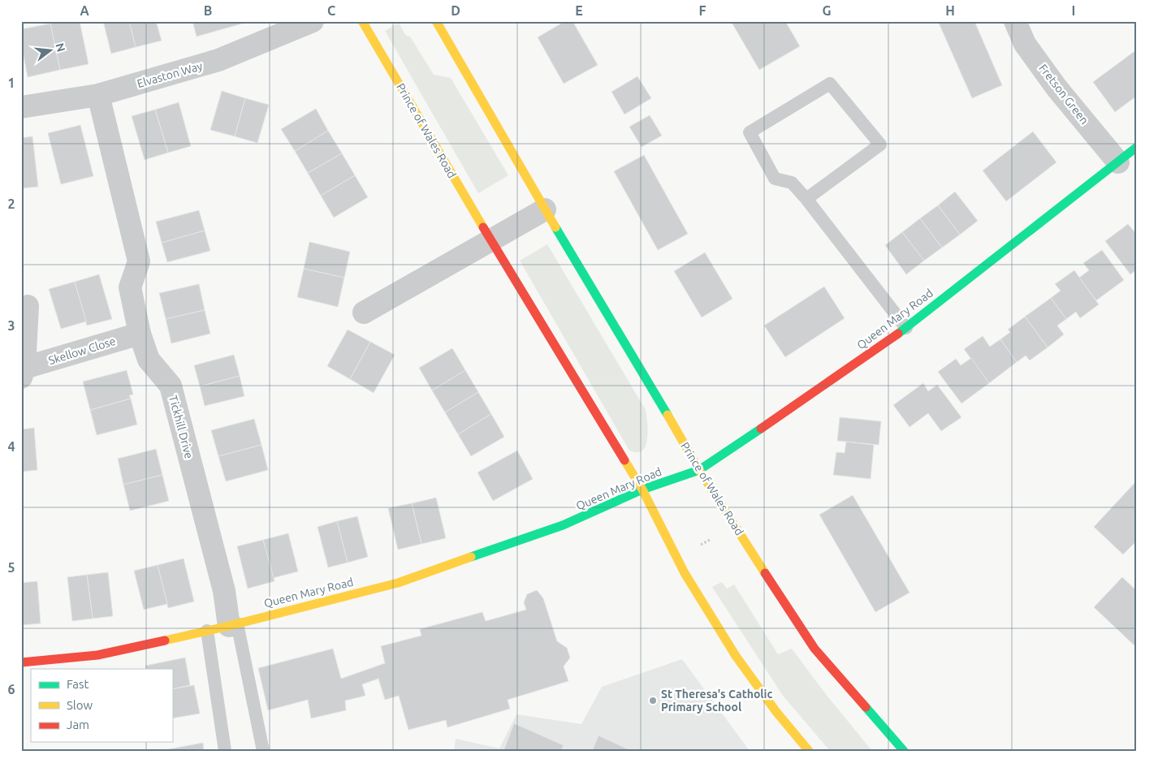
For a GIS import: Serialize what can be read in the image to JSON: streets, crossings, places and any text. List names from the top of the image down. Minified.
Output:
{"streets":{"main road":["Prince of Wales Road","Queen Mary Road"],"street":["Elvaston Way","Fretson Green","Skellow Close","Tickhill Drive"]},"crossings":[["Elvaston Way","Tickhill Drive"],["Fretson Green","Queen Mary Road"],["Prince of Wales Road","Queen Mary Road"],["Queen Mary Road","Tickhill Drive"],["Skellow Close","Tickhill Drive"]],"places":["St Theresa's Catholic Primary School"],"legend":["Fast","Slow","Jam"],"north":"right","grid":{"columns":["A","B","C","D","E","F","G","H","I"],"rows":["1","2","3","4","5","6"]}}
